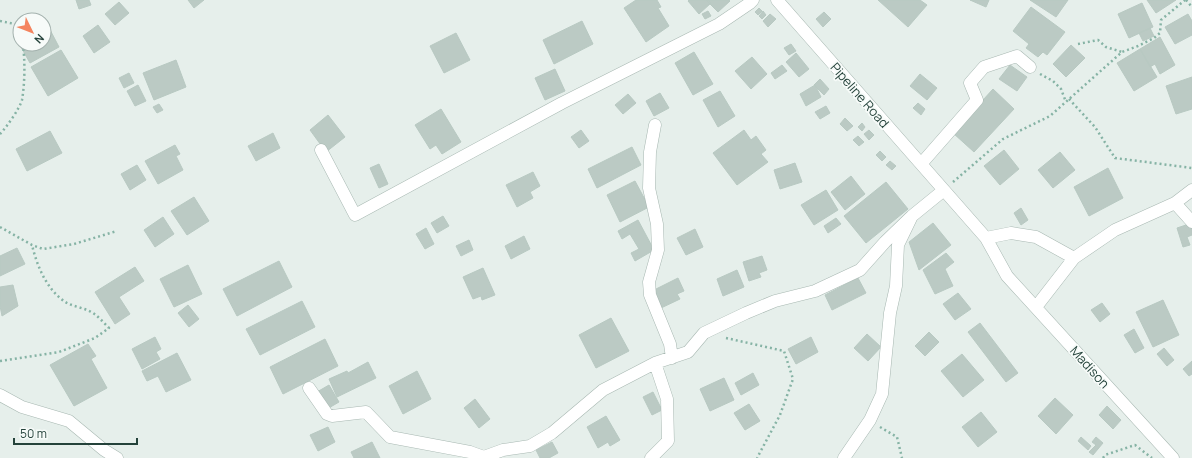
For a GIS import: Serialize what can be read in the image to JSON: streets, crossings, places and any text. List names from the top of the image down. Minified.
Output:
{"streets":{"street":["Pipeline Road","Madison"]},"crossings":[["Pipeline Road","Madison"]],"scale_bar":"50 m","north":"bottom right"}
